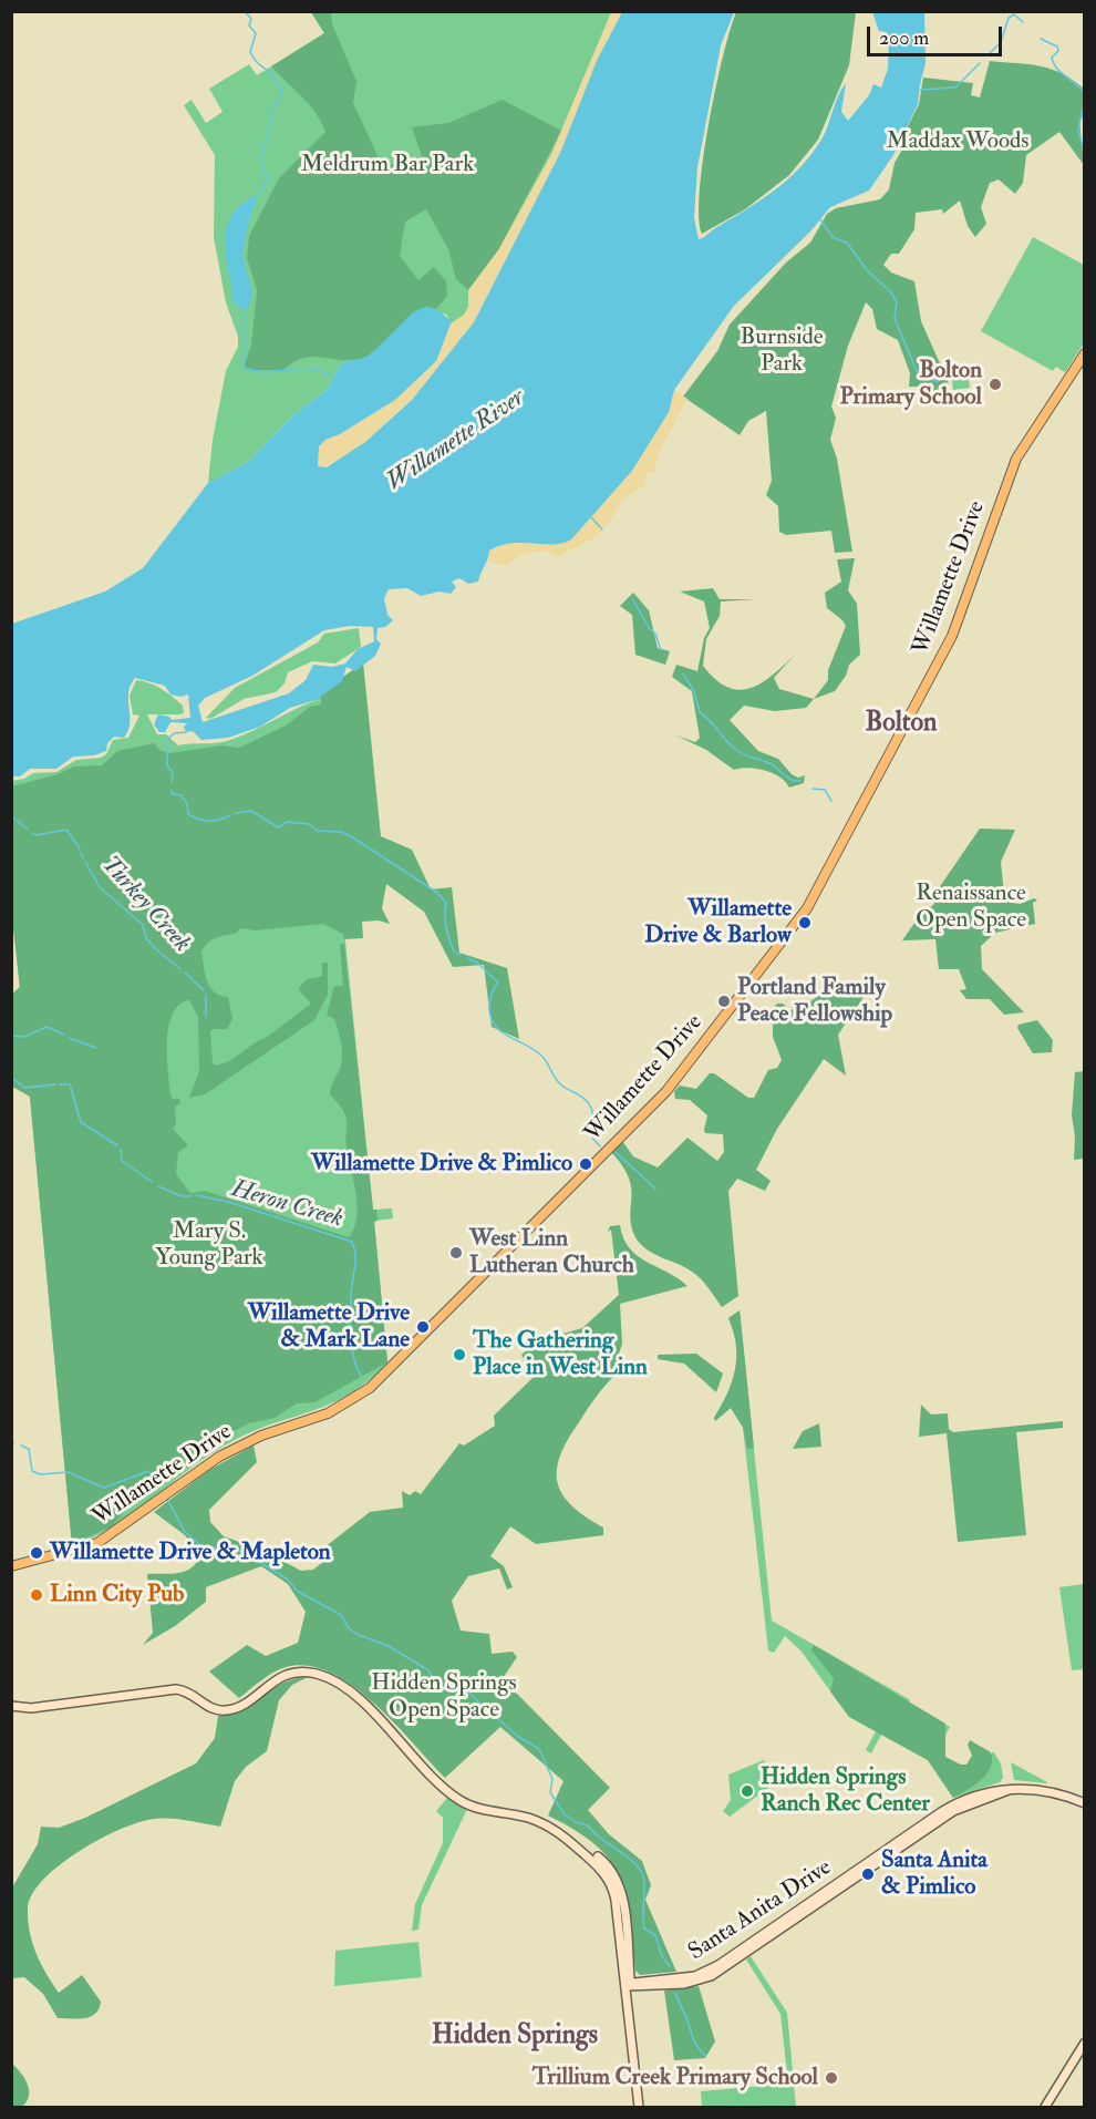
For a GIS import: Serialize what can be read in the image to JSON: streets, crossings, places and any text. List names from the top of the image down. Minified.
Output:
{"streets":{"main road":["Willamette Drive","Santa Anita Drive"]},"districts":["Bolton","Hidden Springs"],"water":["Willamette River","Turkey Creek","Heron Creek"],"parks":["Maddax Woods","Meldrum Bar Park","Burnside Park","Renaissance Open Space","Mary S. Young Park","Hidden Springs Open Space"],"places":["Bolton Primary School","Willamette Drive & Barlow","Portland Family Peace Fellowship","Willamette Drive & Pimlico","West Linn Lutheran Church","Willamette Drive & Mark Lane","The Gathering Place in West Linn","Willamette Drive & Mapleton","Linn City Pub","Hidden Springs Ranch Rec Center","Santa Anita & Pimlico","Trillium Creek Primary School"],"scale_bar":"200 m"}
